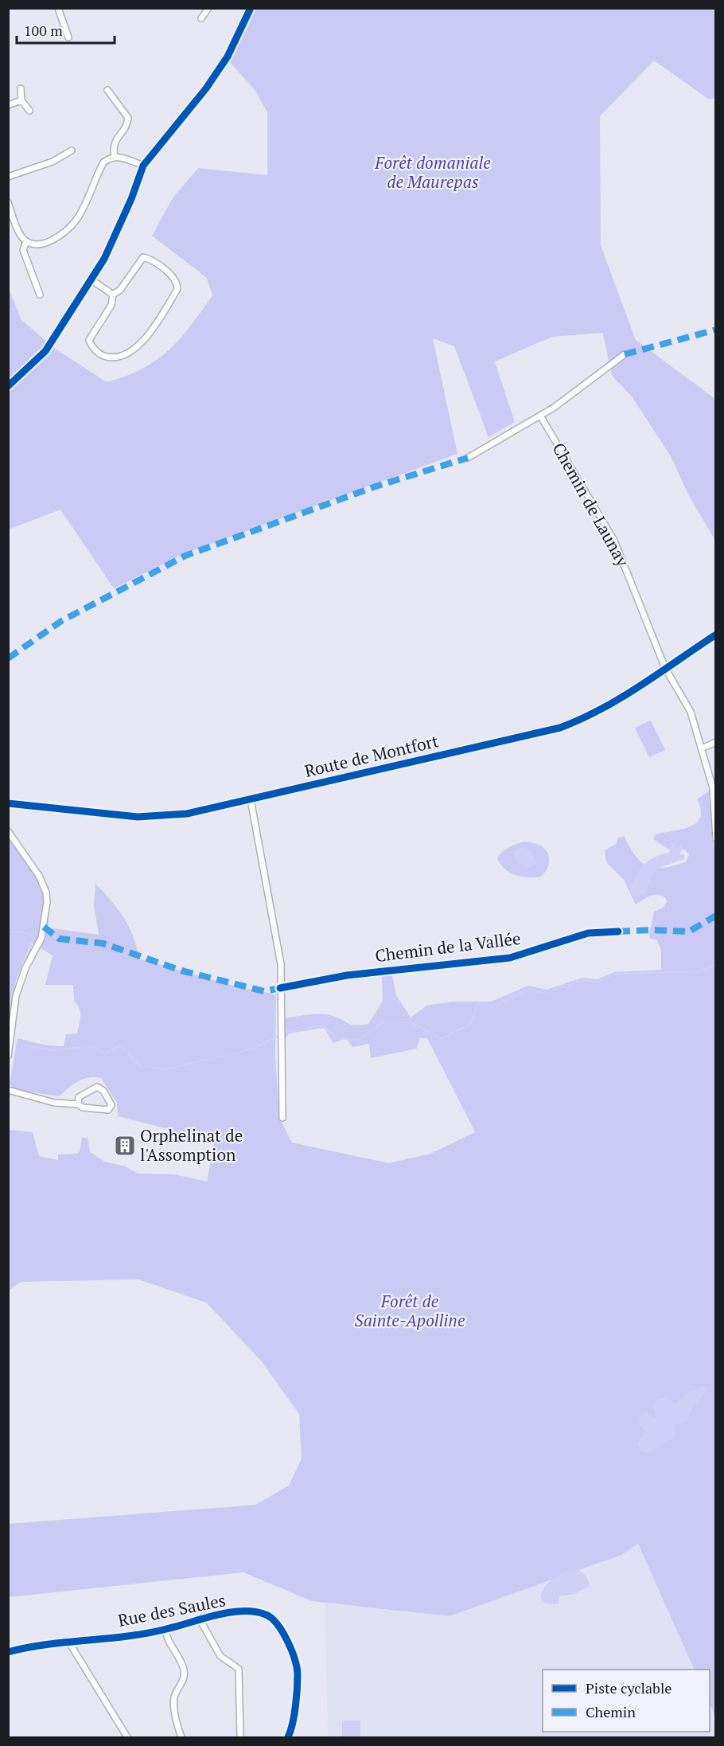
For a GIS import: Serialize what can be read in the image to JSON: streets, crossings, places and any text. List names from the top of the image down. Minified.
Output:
{"streets":{"street":["Chemin de Launay","Route de Montfort","Chemin de la Vallée","Rue des Saules"]},"crossings":[["Chemin de Launay","Route de Montfort"]],"parks":["Forêt domaniale de Maurepas","Forêt de Sainte-Apolline"],"places":{"building":["Orphelinat de l'Assomption"]},"legend":["Piste cyclable","Chemin"],"scale_bar":"100 m"}
